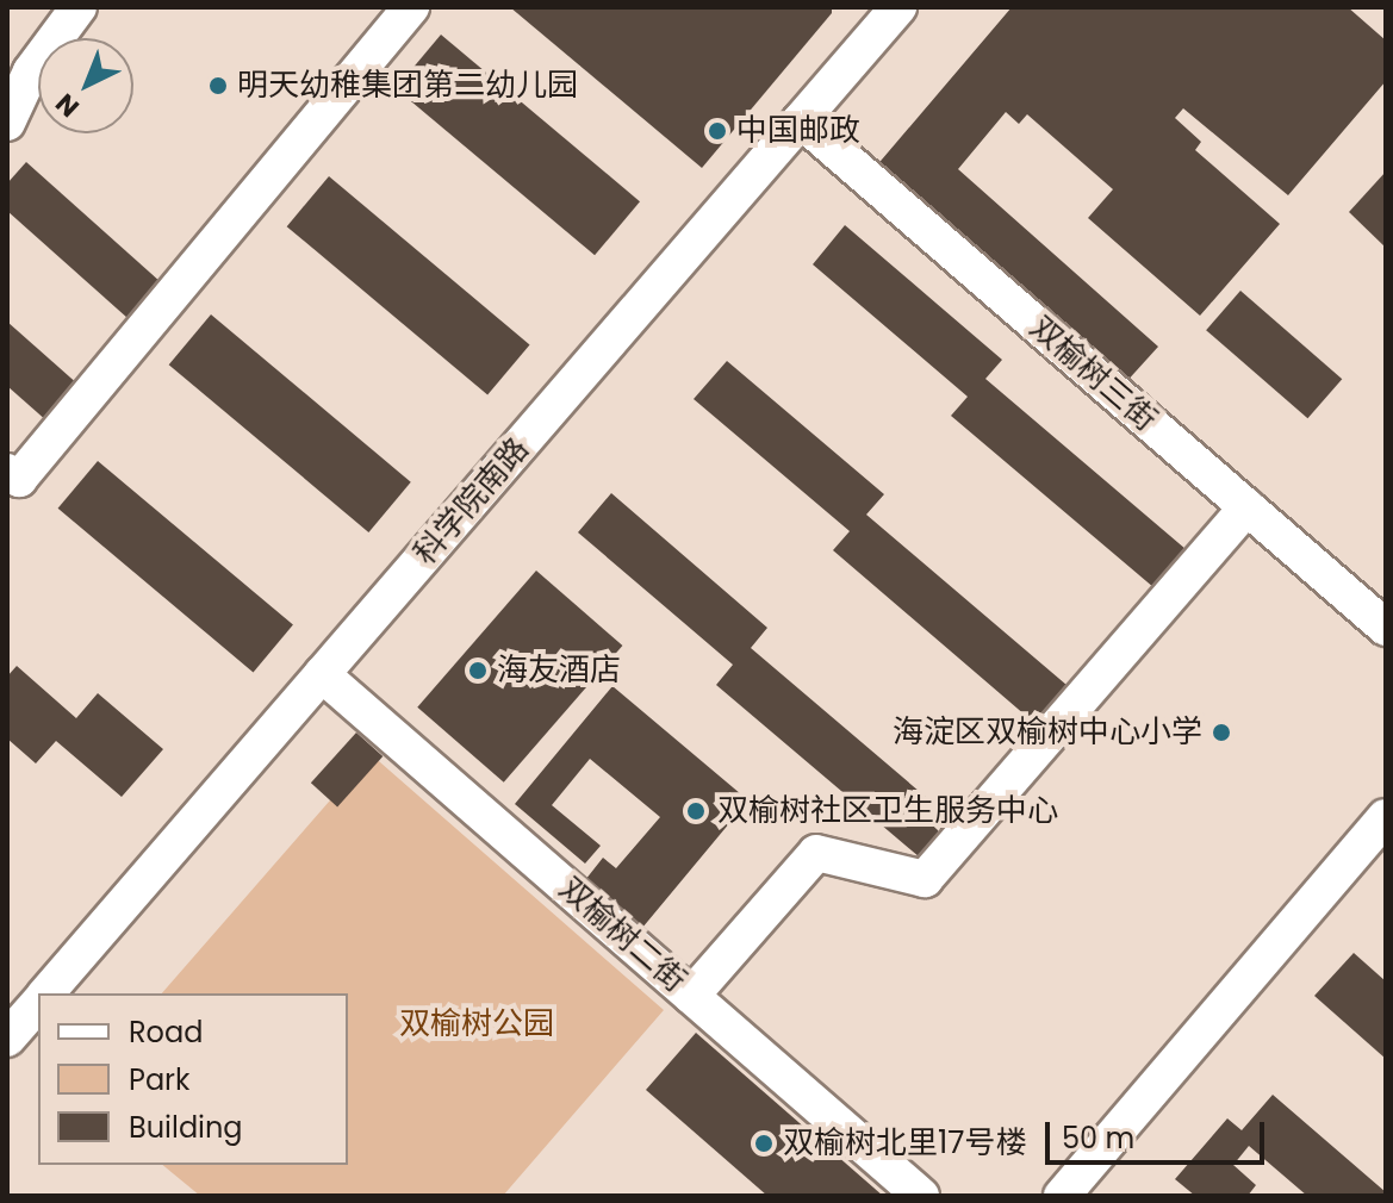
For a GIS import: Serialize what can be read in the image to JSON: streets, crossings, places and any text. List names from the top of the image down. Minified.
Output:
{"streets":{"street":["双榆树三街","科学院南路","双榆树二街"]},"crossings":[["双榆树三街","科学院南路"],["科学院南路","双榆树二街"]],"parks":["双榆树公园"],"places":["明天幼稚集团第二幼儿园","中国邮政","海友酒店","海淀区双榆树中心小学","双榆树社区卫生服务中心","双榆树北里17号楼"],"legend":["Road","Park","Building"],"scale_bar":"50 m","north":"bottom left"}
